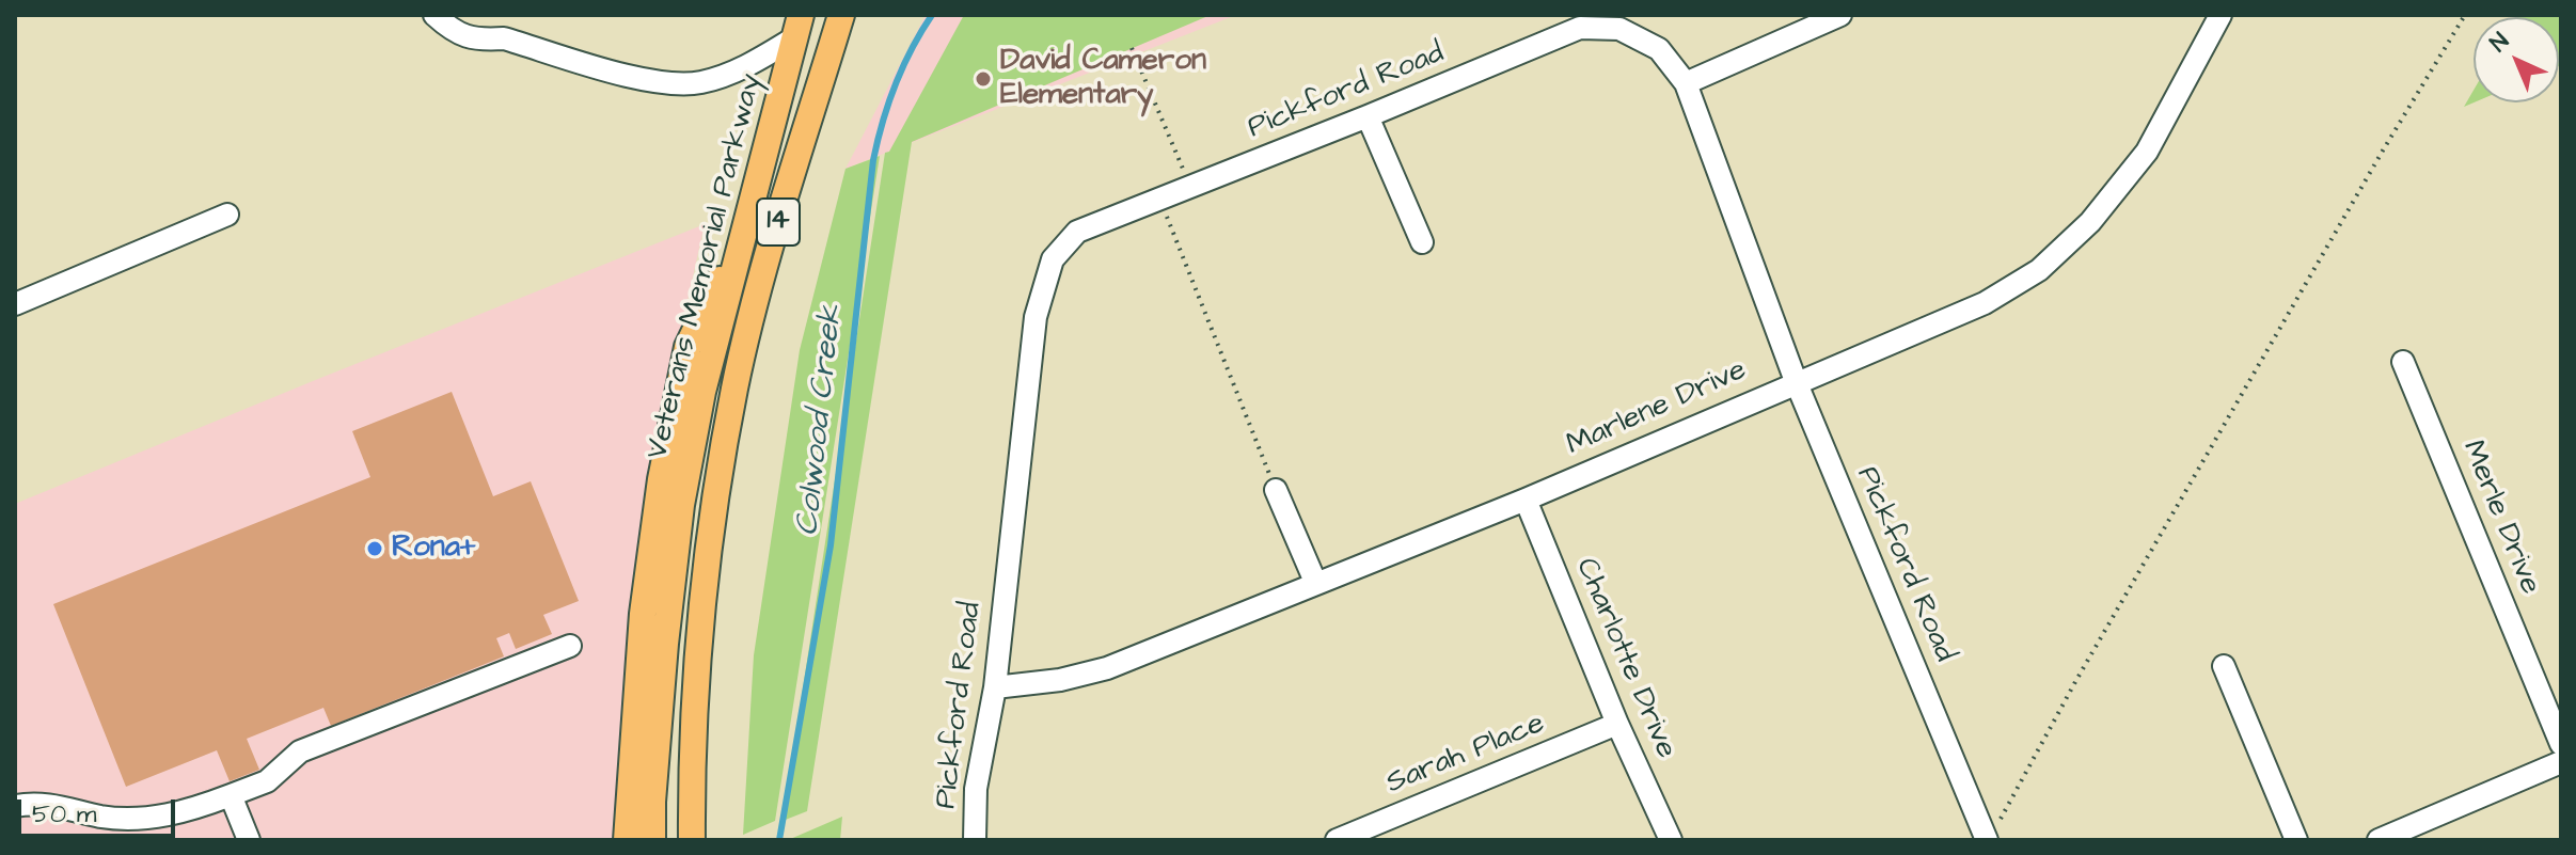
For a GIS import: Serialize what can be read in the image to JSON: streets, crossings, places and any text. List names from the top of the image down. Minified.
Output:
{"streets":{"main road":["14","Veterans Memorial Parkway"],"street":["Pickford Road","Marlene Drive","Merle Drive","Charlotte Drive","Sarah Place"]},"crossings":[["Pickford Road","Marlene Drive"],["Marlene Drive","Charlotte Drive"],["Charlotte Drive","Sarah Place"]],"water":["Colwood Creek"],"places":["David Cameron Elementary","Rona+"],"scale_bar":"50 m","north":"top left"}
